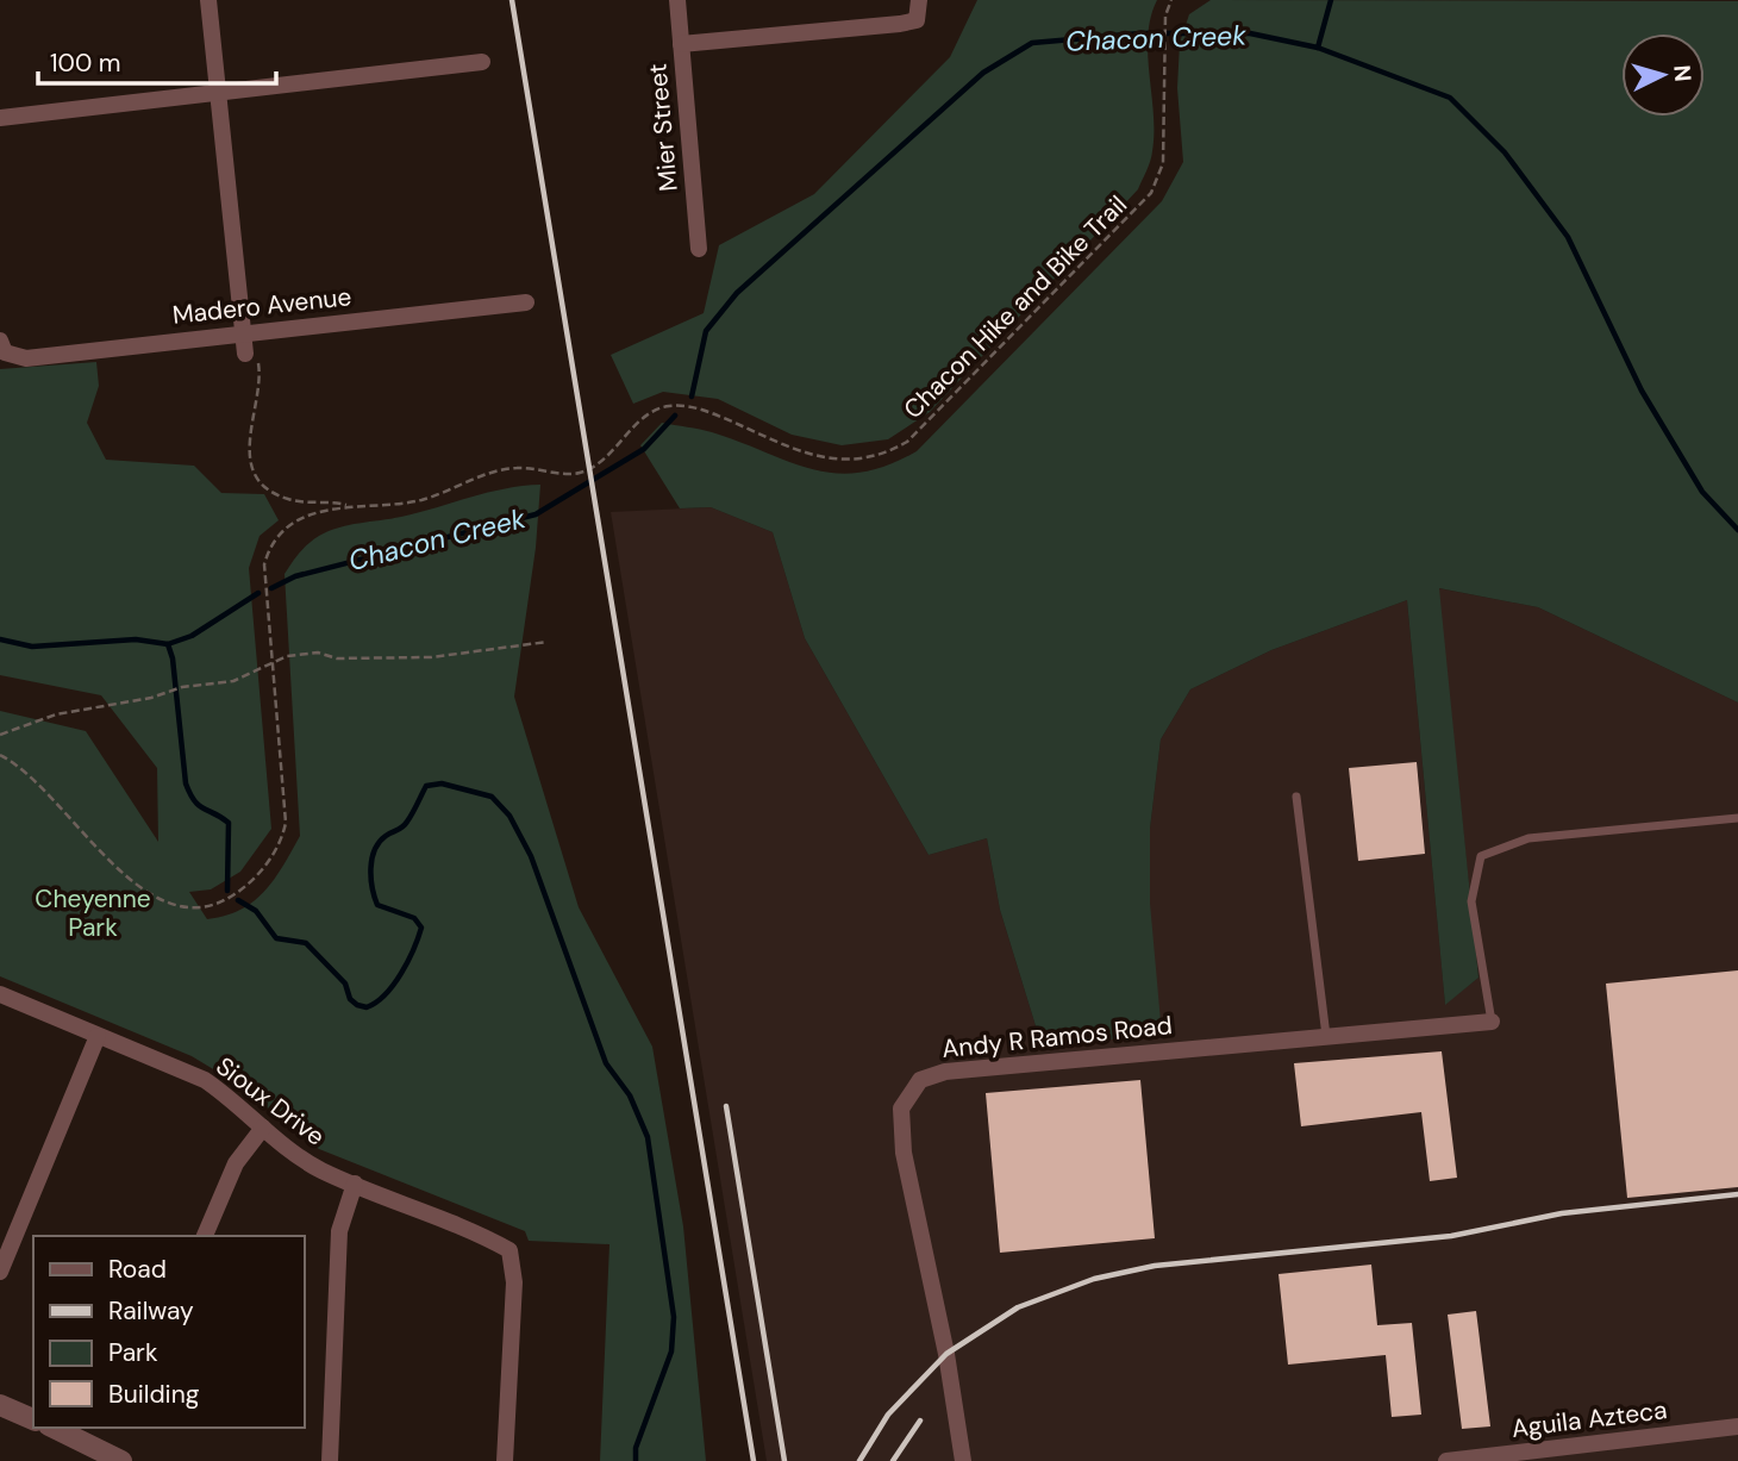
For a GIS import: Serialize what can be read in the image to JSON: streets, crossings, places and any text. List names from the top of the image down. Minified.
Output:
{"streets":{"street":["Mier Street","Madero Avenue","Andy R Ramos Road","Sioux Drive","Aguila Azteca"],"path":["Chacon Hike and Bike Trail"]},"water":["Chacon Creek"],"parks":["Cheyenne Park"],"legend":["Road","Railway","Park","Building"],"scale_bar":"100 m","north":"right"}
